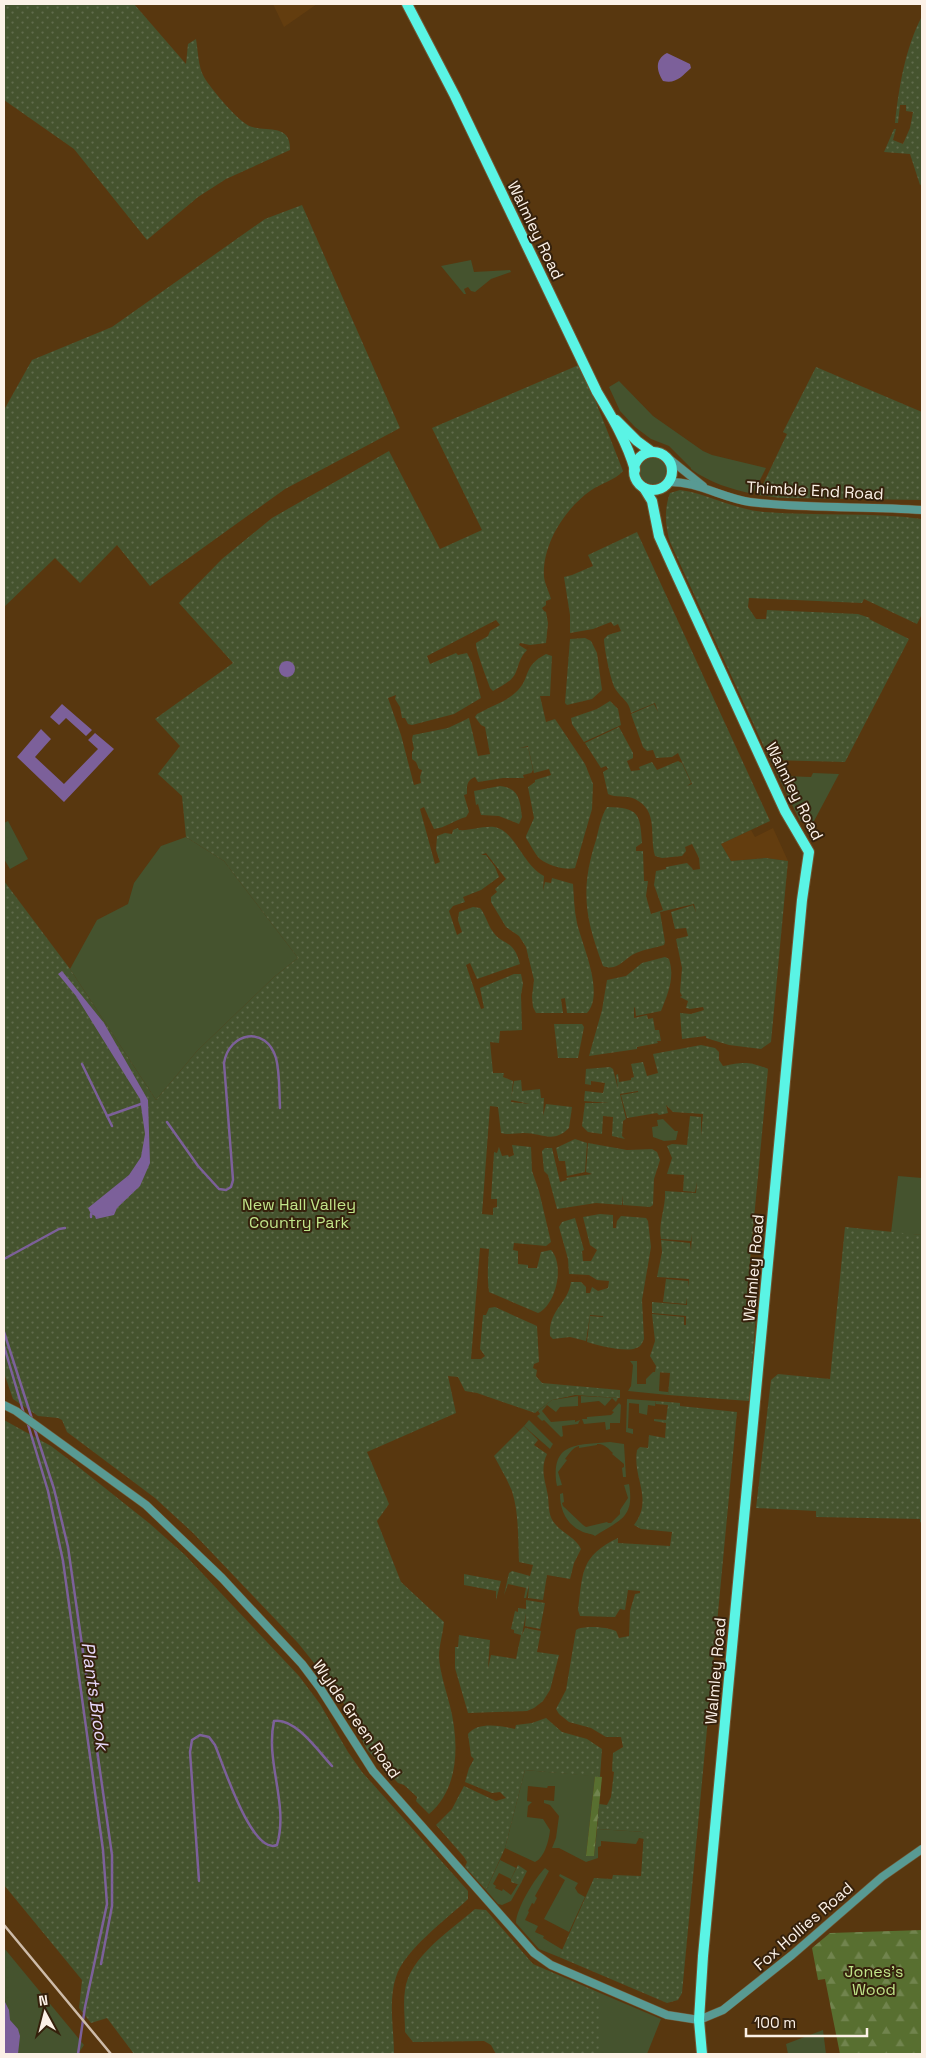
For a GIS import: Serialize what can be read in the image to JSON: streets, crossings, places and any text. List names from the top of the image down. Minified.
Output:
{"streets":{"main road":["Walmley Road"],"street":["Thimble End Road","Wylde Green Road","Fox Hollies Road"]},"crossings":[["Walmley Road","Thimble End Road"],["Walmley Road","Wylde Green Road"],["Walmley Road","Fox Hollies Road"],["Wylde Green Road","Fox Hollies Road"]],"water":["Plants Brook"],"parks":["New Hall Valley Country Park","Jones's Wood"],"scale_bar":"100 m","north":"top"}
